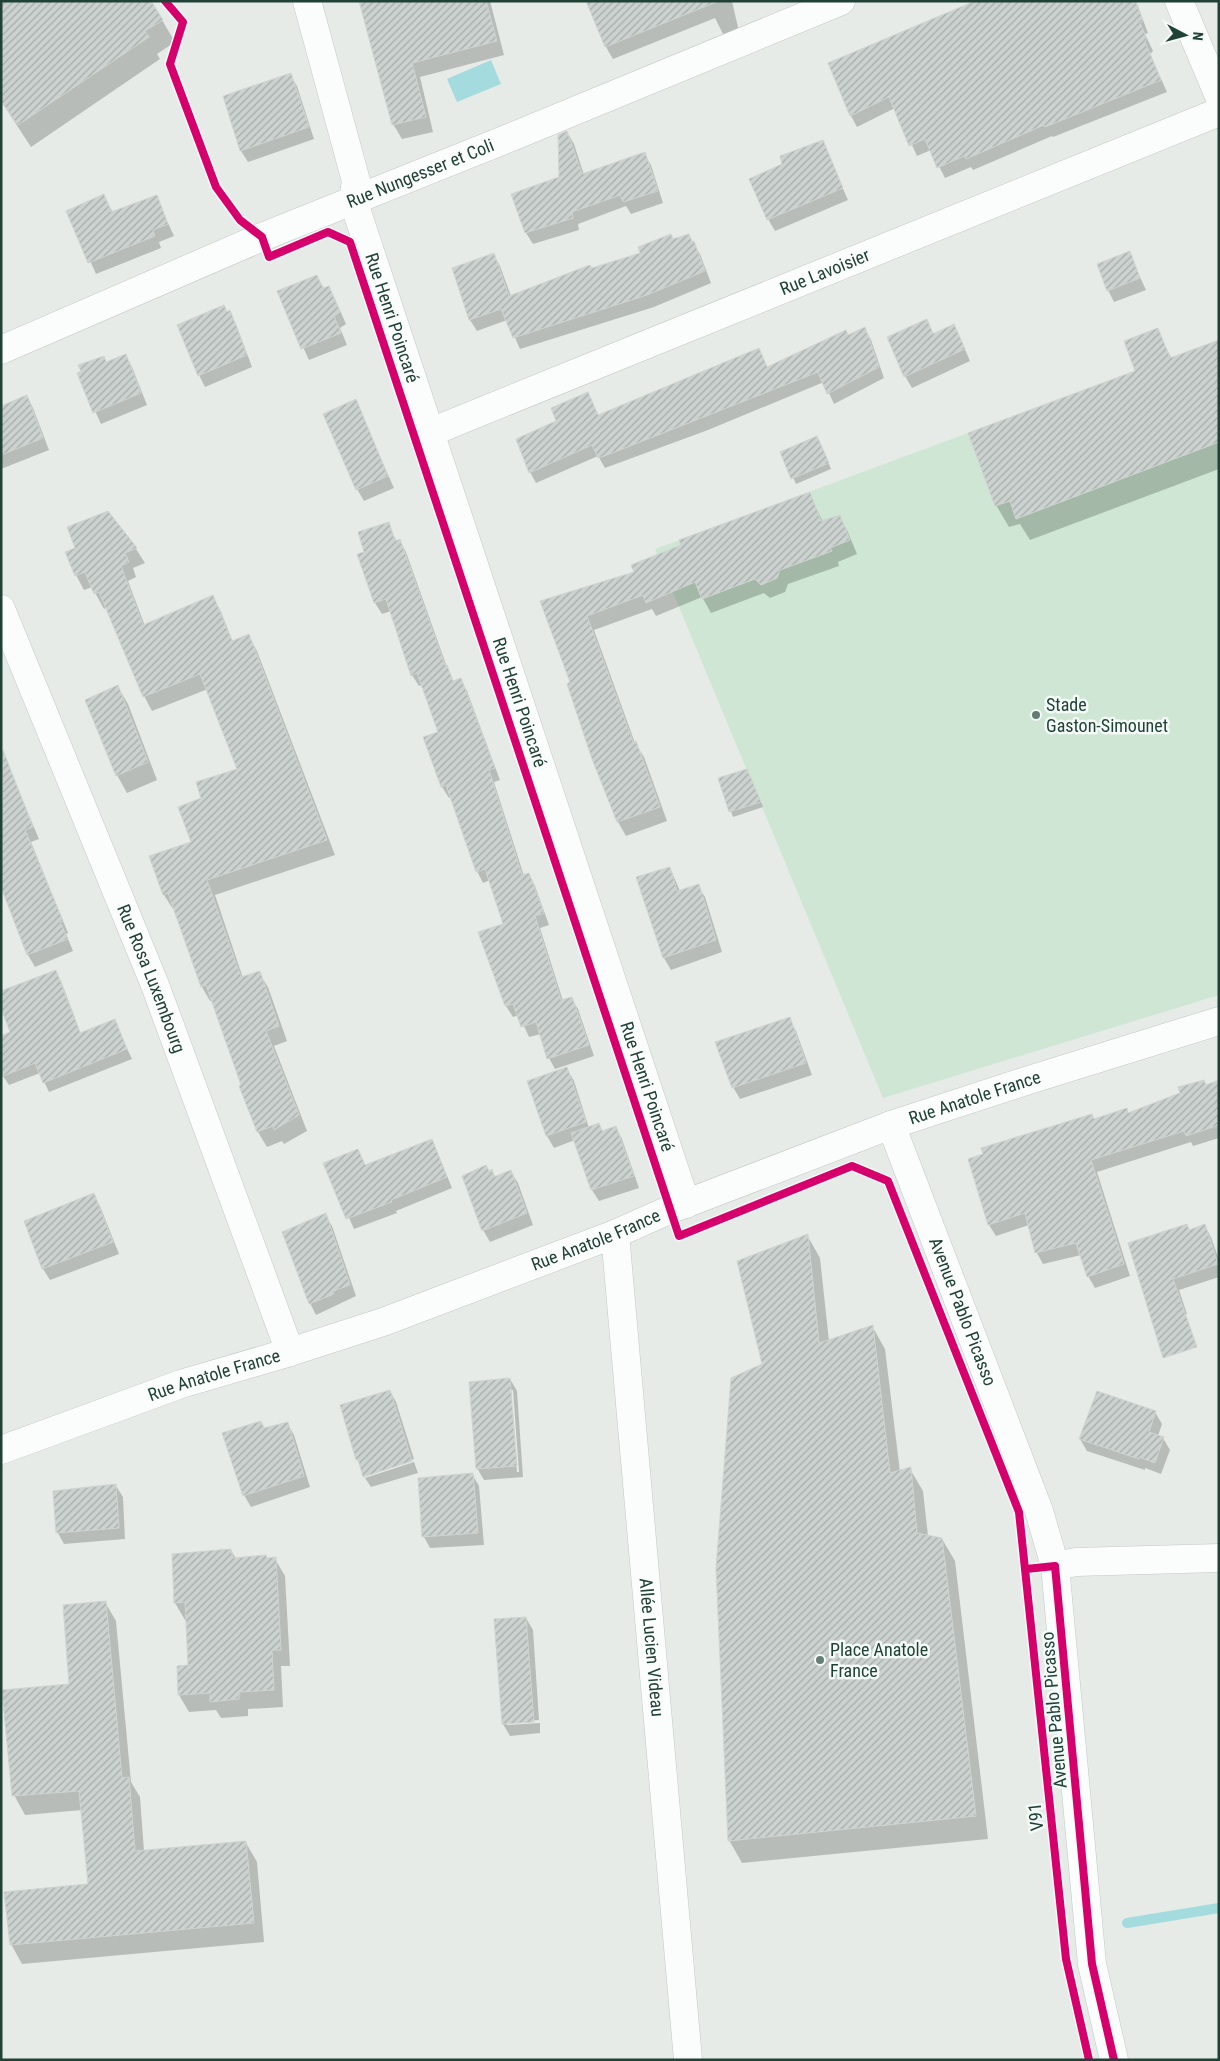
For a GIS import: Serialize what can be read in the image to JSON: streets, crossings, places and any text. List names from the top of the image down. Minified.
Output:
{"streets":{"street":["Rue Nungesser et Coli","Rue Lavoisier","Rue Henri Poincaré","Rue Rosa Luxembourg","Rue Anatole France","Avenue Pablo Picasso","Allée Lucien Videau"],"cycle path":["V91"]},"crossings":[["Rue Nungesser et Coli","Rue Henri Poincaré"],["Rue Lavoisier","Rue Henri Poincaré"],["Rue Henri Poincaré","Rue Anatole France"],["Rue Rosa Luxembourg","Rue Anatole France"],["Rue Anatole France","Avenue Pablo Picasso"],["Rue Anatole France","Allée Lucien Videau"]],"places":["Stade Gaston-Simounet","Place Anatole France"],"north":"right"}
